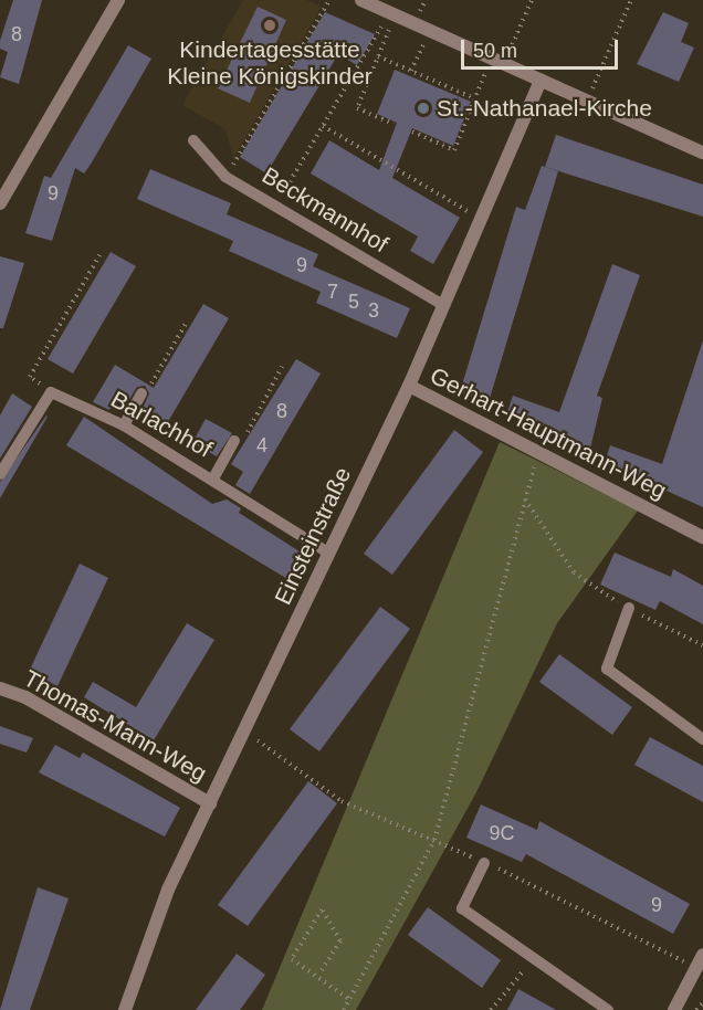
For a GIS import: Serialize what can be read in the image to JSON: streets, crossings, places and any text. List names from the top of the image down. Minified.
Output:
{"streets":{"street":["Gerhart-Hauptmann-Weg","Einsteinstraße","Thomas-Mann-Weg"],"lane":["Beckmannhof","Barlachhof"]},"crossings":[["Beckmannhof","Einsteinstraße"],["Barlachhof","Einsteinstraße"],["Gerhart-Hauptmann-Weg","Einsteinstraße"],["Einsteinstraße","Thomas-Mann-Weg"]],"places":["Kindertagesstätte Kleine Königskinder","St.-Nathanael-Kirche"],"house_numbers":["8","9","9","7","5","3","8","4","9C","9"],"scale_bar":"50 m"}
